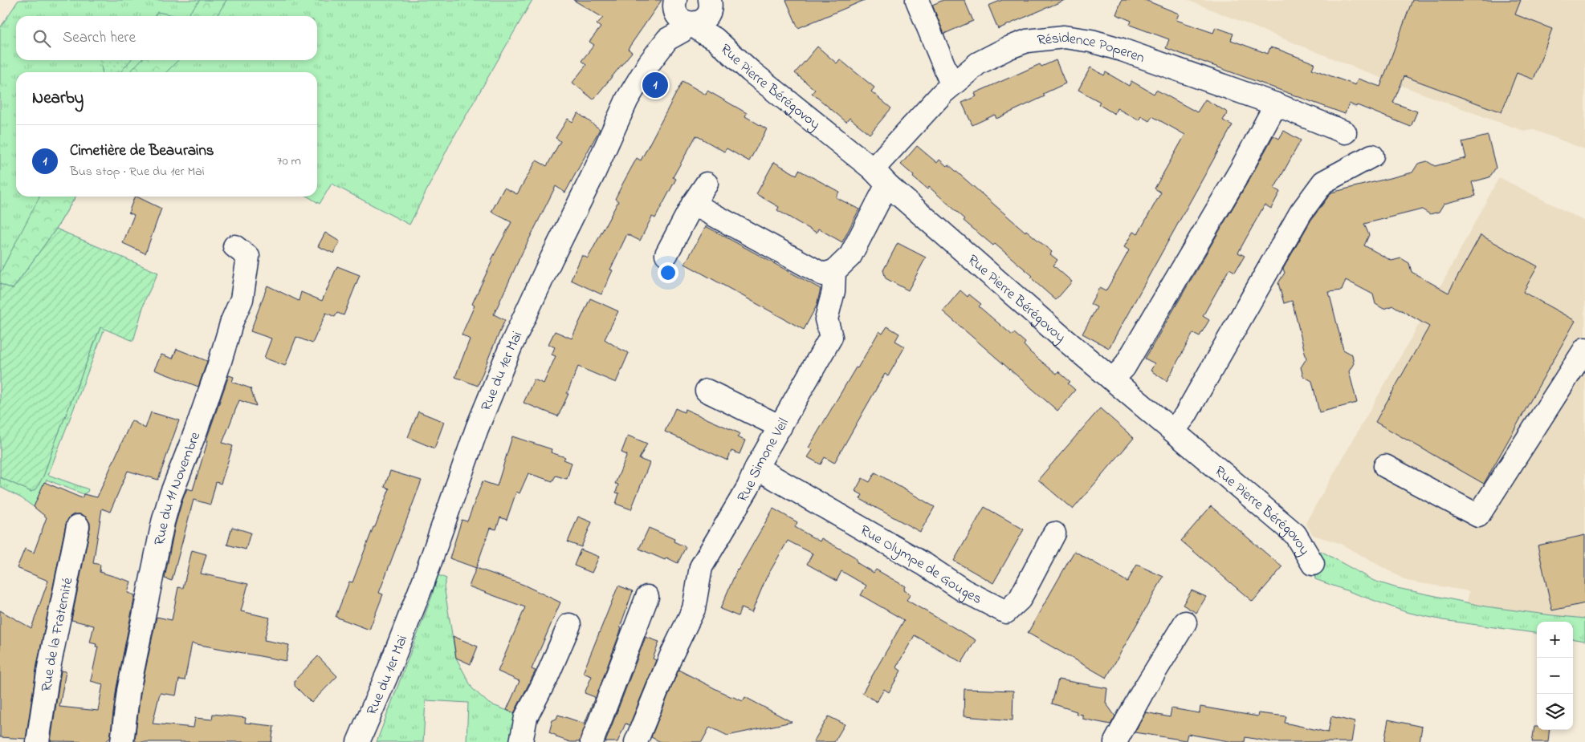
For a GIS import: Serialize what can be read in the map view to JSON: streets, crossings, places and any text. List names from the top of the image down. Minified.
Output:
{"streets":{"street":["Résidence Poperen","Rue Pierre Bérégovoy","Rue du 1er Mai","Rue Simone Veil","Rue du 11 Novembre","Rue Olympe de Gouges","Rue de la Fraternité"]},"crossings":[["Résidence Poperen","Rue Pierre Bérégovoy"],["Rue Pierre Bérégovoy","Rue du 1er Mai"],["Rue Simone Veil","Rue Olympe de Gouges"]],"page":{"search":"Search here","pins":"1","heading":"Nearby","list":[{"mark":"1","name":"Cimetière de Beaurains","note":"Bus stop · Rue du 1er Mai","value":"70 m"}],"map_buttons":["+","−"]}}
